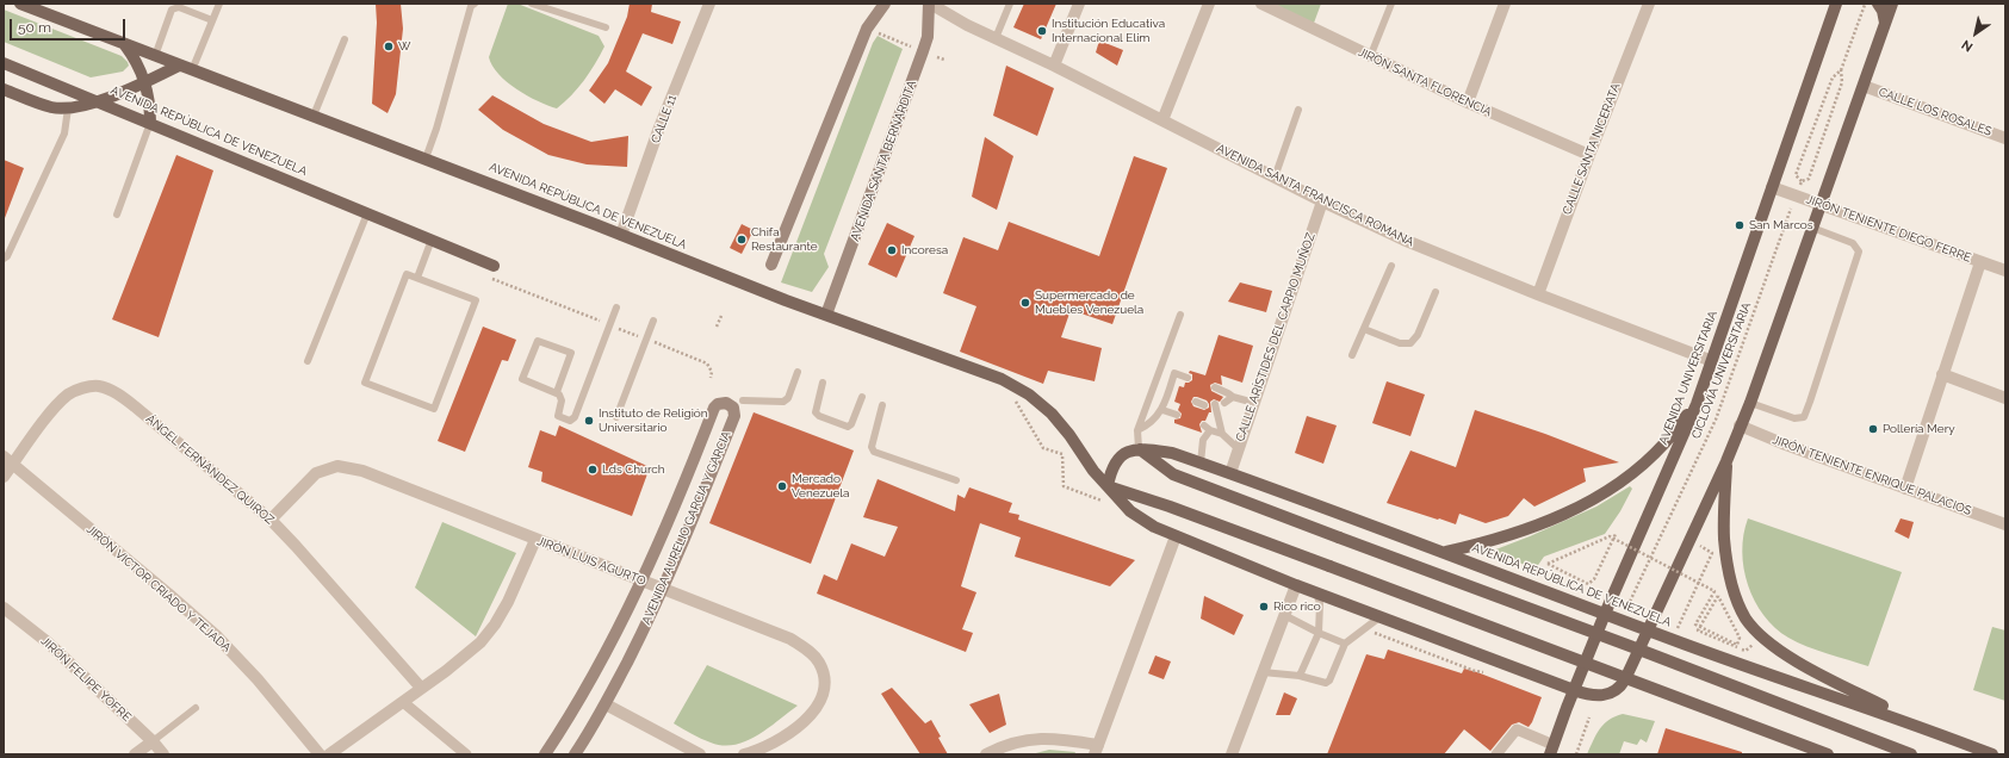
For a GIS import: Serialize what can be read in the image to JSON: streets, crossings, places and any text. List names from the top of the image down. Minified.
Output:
{"streets":{"main road":["AVENIDA REPÚBLICA DE VENEZUELA","AVENIDA SANTA BERNARDITA","AVENIDA UNIVERSITARIA","AVENIDA AURELIO GARCIA Y GARCIA"],"street":["JIRÓN SANTA FLORENCIA","CALLE LOS ROSALES","CALLE 11","CALLE SANTA NICERATA","AVENIDA SANTA FRANCISCA ROMANA","JIRÓN TENIENTE DIEGO FERRE","CALLE ARÍSTIDES DEL CARPIO MUÑOZ","ÁNGEL FERNANDEZ QUIROZ","JIRÓN TENIENTE ENRIQUE PALACIOS","JIRÓN LUIS AGURTO","JIRÓN VICTOR CRIADO Y TEJADA","JIRÓN FELIPE YOFRE"],"path":["CICLOVÍA UNIVERSITARIA"]},"crossings":[["JIRÓN SANTA FLORENCIA","CALLE SANTA NICERATA"],["CALLE 11","AVENIDA REPÚBLICA DE VENEZUELA"],["AVENIDA REPÚBLICA DE VENEZUELA","AVENIDA SANTA BERNARDITA"],["AVENIDA REPÚBLICA DE VENEZUELA","CALLE ARÍSTIDES DEL CARPIO MUÑOZ"],["AVENIDA REPÚBLICA DE VENEZUELA","AVENIDA UNIVERSITARIA"],["CALLE SANTA NICERATA","AVENIDA SANTA FRANCISCA ROMANA"],["AVENIDA SANTA BERNARDITA","AVENIDA SANTA FRANCISCA ROMANA"],["AVENIDA SANTA FRANCISCA ROMANA","CALLE ARÍSTIDES DEL CARPIO MUÑOZ"],["AVENIDA SANTA FRANCISCA ROMANA","AVENIDA UNIVERSITARIA"],["JIRÓN TENIENTE DIEGO FERRE","CICLOVÍA UNIVERSITARIA"],["JIRÓN TENIENTE DIEGO FERRE","AVENIDA UNIVERSITARIA"],["ÁNGEL FERNANDEZ QUIROZ","JIRÓN LUIS AGURTO"],["ÁNGEL FERNANDEZ QUIROZ","JIRÓN VICTOR CRIADO Y TEJADA"],["AVENIDA AURELIO GARCIA Y GARCIA","JIRÓN LUIS AGURTO"]],"places":["Institución Educativa Internacional Elim","W","San Marcos","Chifa Restaurante","Incoresa","Supermercado de Muebles Venezuela","Instituto de Religión Universitario","Pollería Mery","Lds Church","Mercado Venezuela","Rico rico"],"scale_bar":"50 m","north":"bottom left"}
